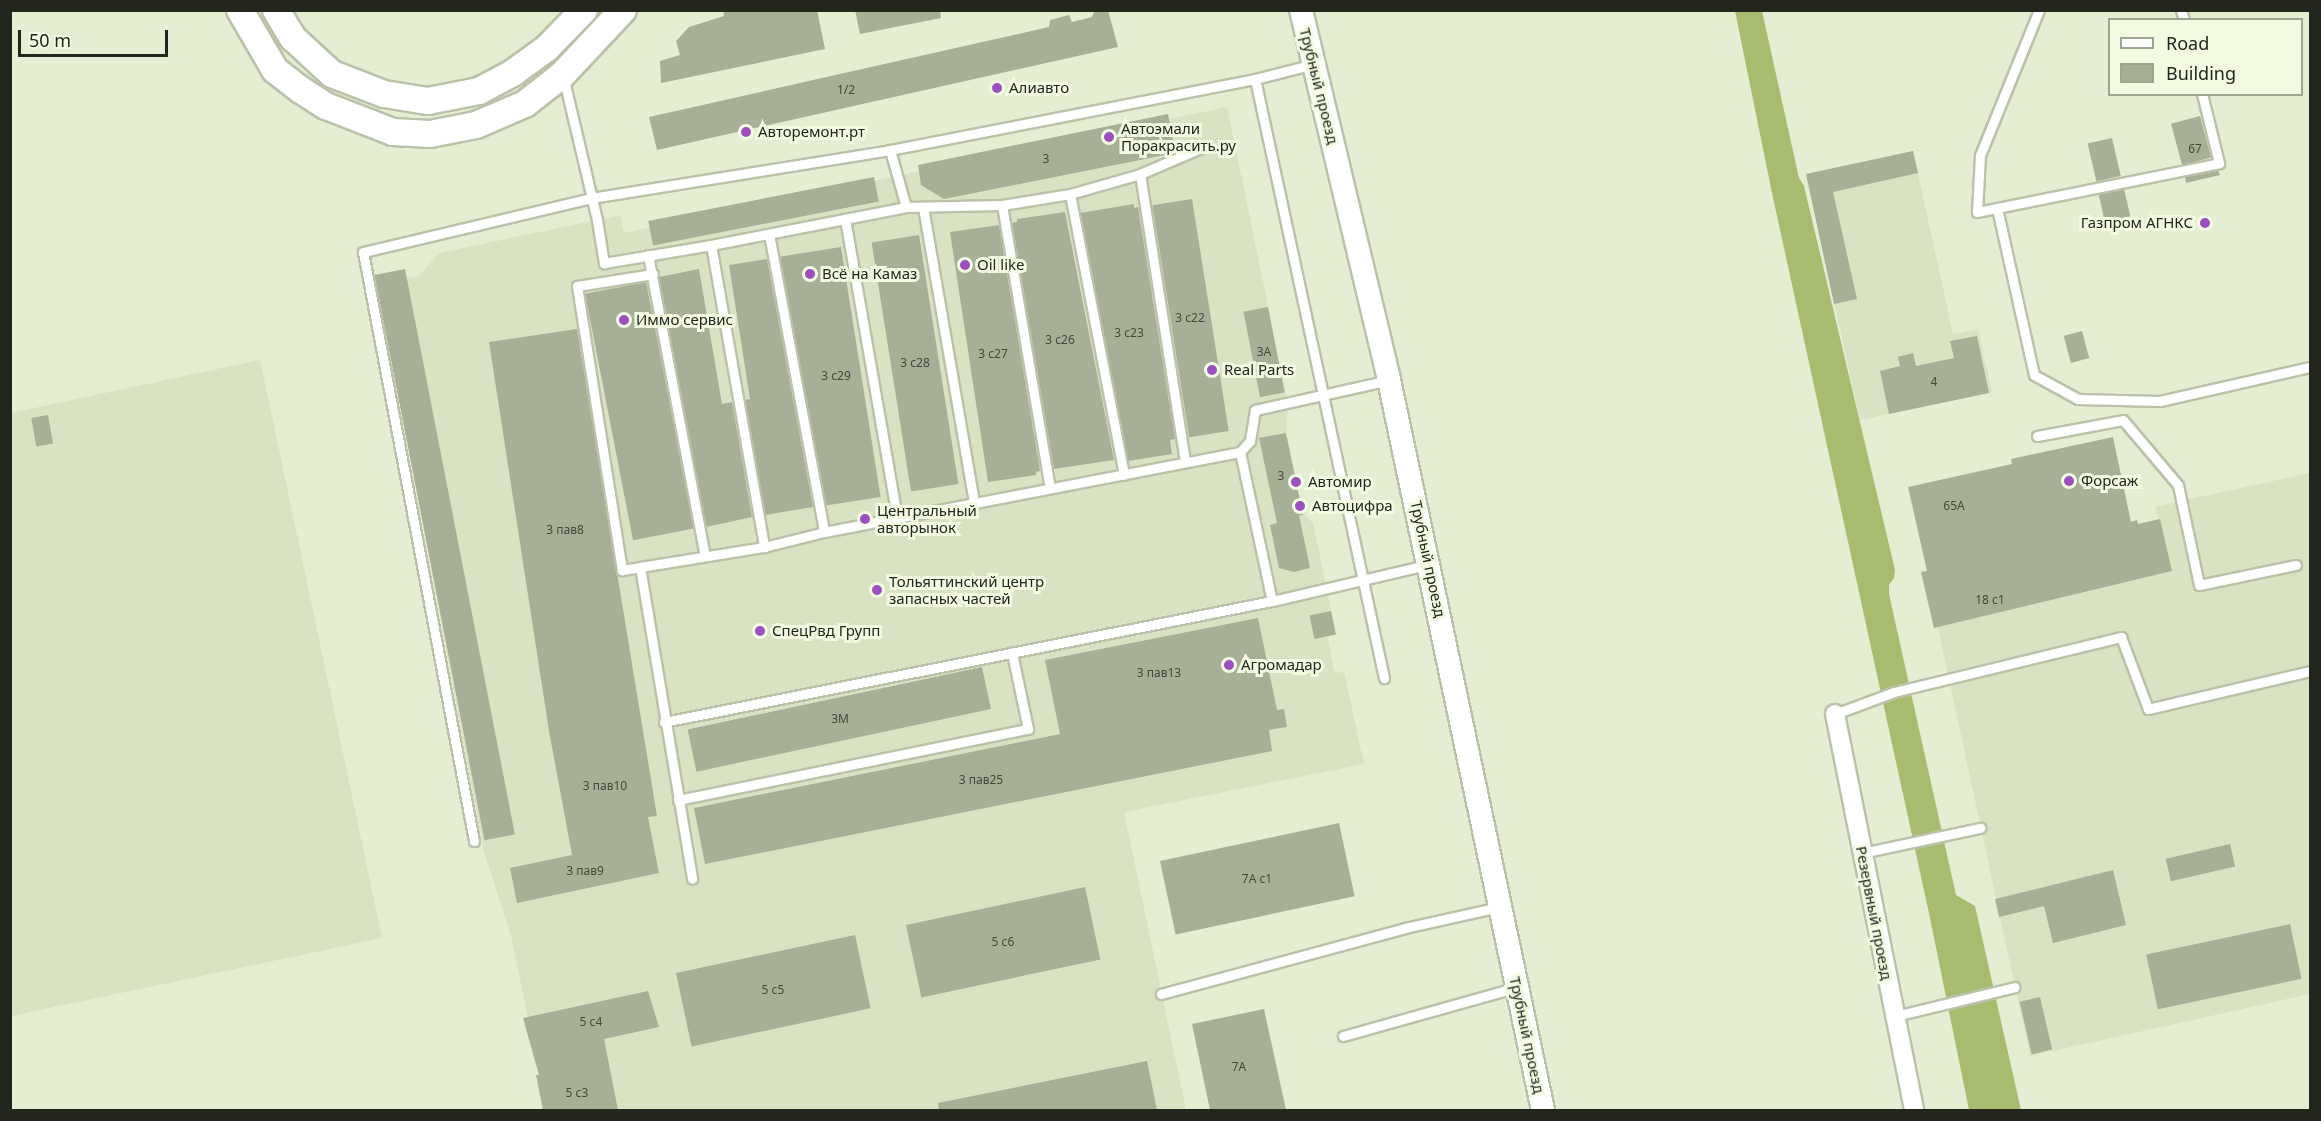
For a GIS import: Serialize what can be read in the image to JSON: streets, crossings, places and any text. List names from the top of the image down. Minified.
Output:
{"streets":{"street":["Трубный проезд","Резервный проезд"]},"places":["Алиавто","Авторемонт.рт","Автоэмали Поракрасить.ру","Газпром АГНКС","Oil like","Всё на Камаз","Иммо сервис","Real Parts","Форсаж","Автомир","Автоцифра","Центральный авторынок","Тольяттинский центр запасных частей","СпецРвд Групп","Агромадар"],"house_numbers":["1/2","67","3","3 с22","3 с23","3 с26","3А","3 с27","3 с28","3 с29","4","3","65А","3 пав8","18 с1","3 пав13","3М","3 пав25","3 пав10","3 пав9","7А с1","5 с6","5 с5","5 с4","7А","5 с3"],"legend":["Road","Building"],"scale_bar":"50 m"}
